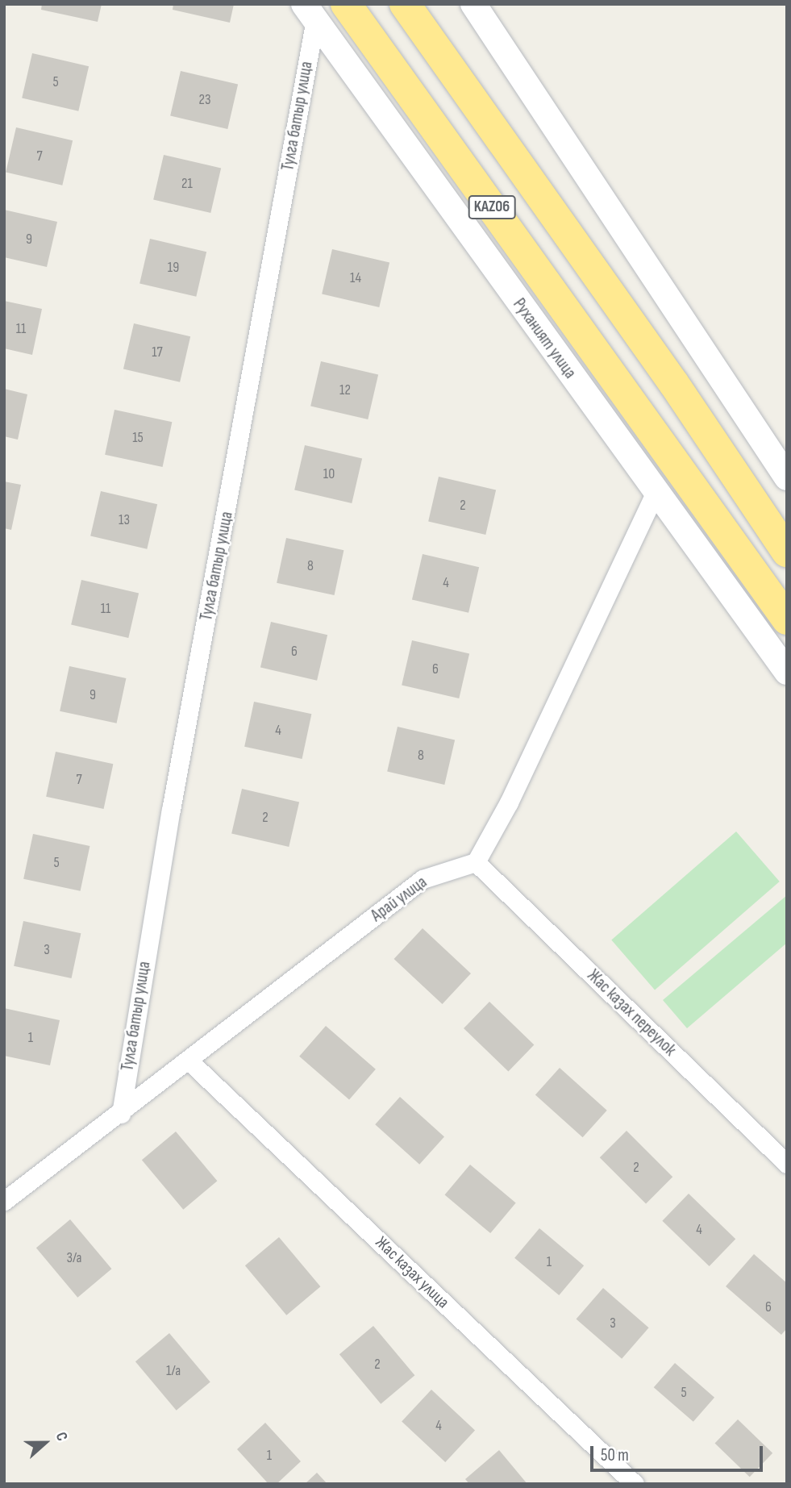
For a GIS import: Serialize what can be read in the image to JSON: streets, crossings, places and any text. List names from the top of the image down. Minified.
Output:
{"streets":{"highway":["KАZ06"],"main road":["Руханият улица"],"street":["Тулга батыр улица","Арай улица","Жас казах переулок","Жас казах улица"]},"crossings":[["Тулга батыр улица","Руханият улица"],["Тулга батыр улица","Арай улица"],["Арай улица","Жас казах переулок"],["Арай улица","Жас казах улица"]],"house_numbers":["5","23","7","21","9","19","14","11","17","12","15","10","2","13","8","4","11","6","6","9","4","8","7","2","5","3","1","2","4","3/а","1","6","3","2","1/а","5","4","1"],"scale_bar":"50 m","north":"right"}
